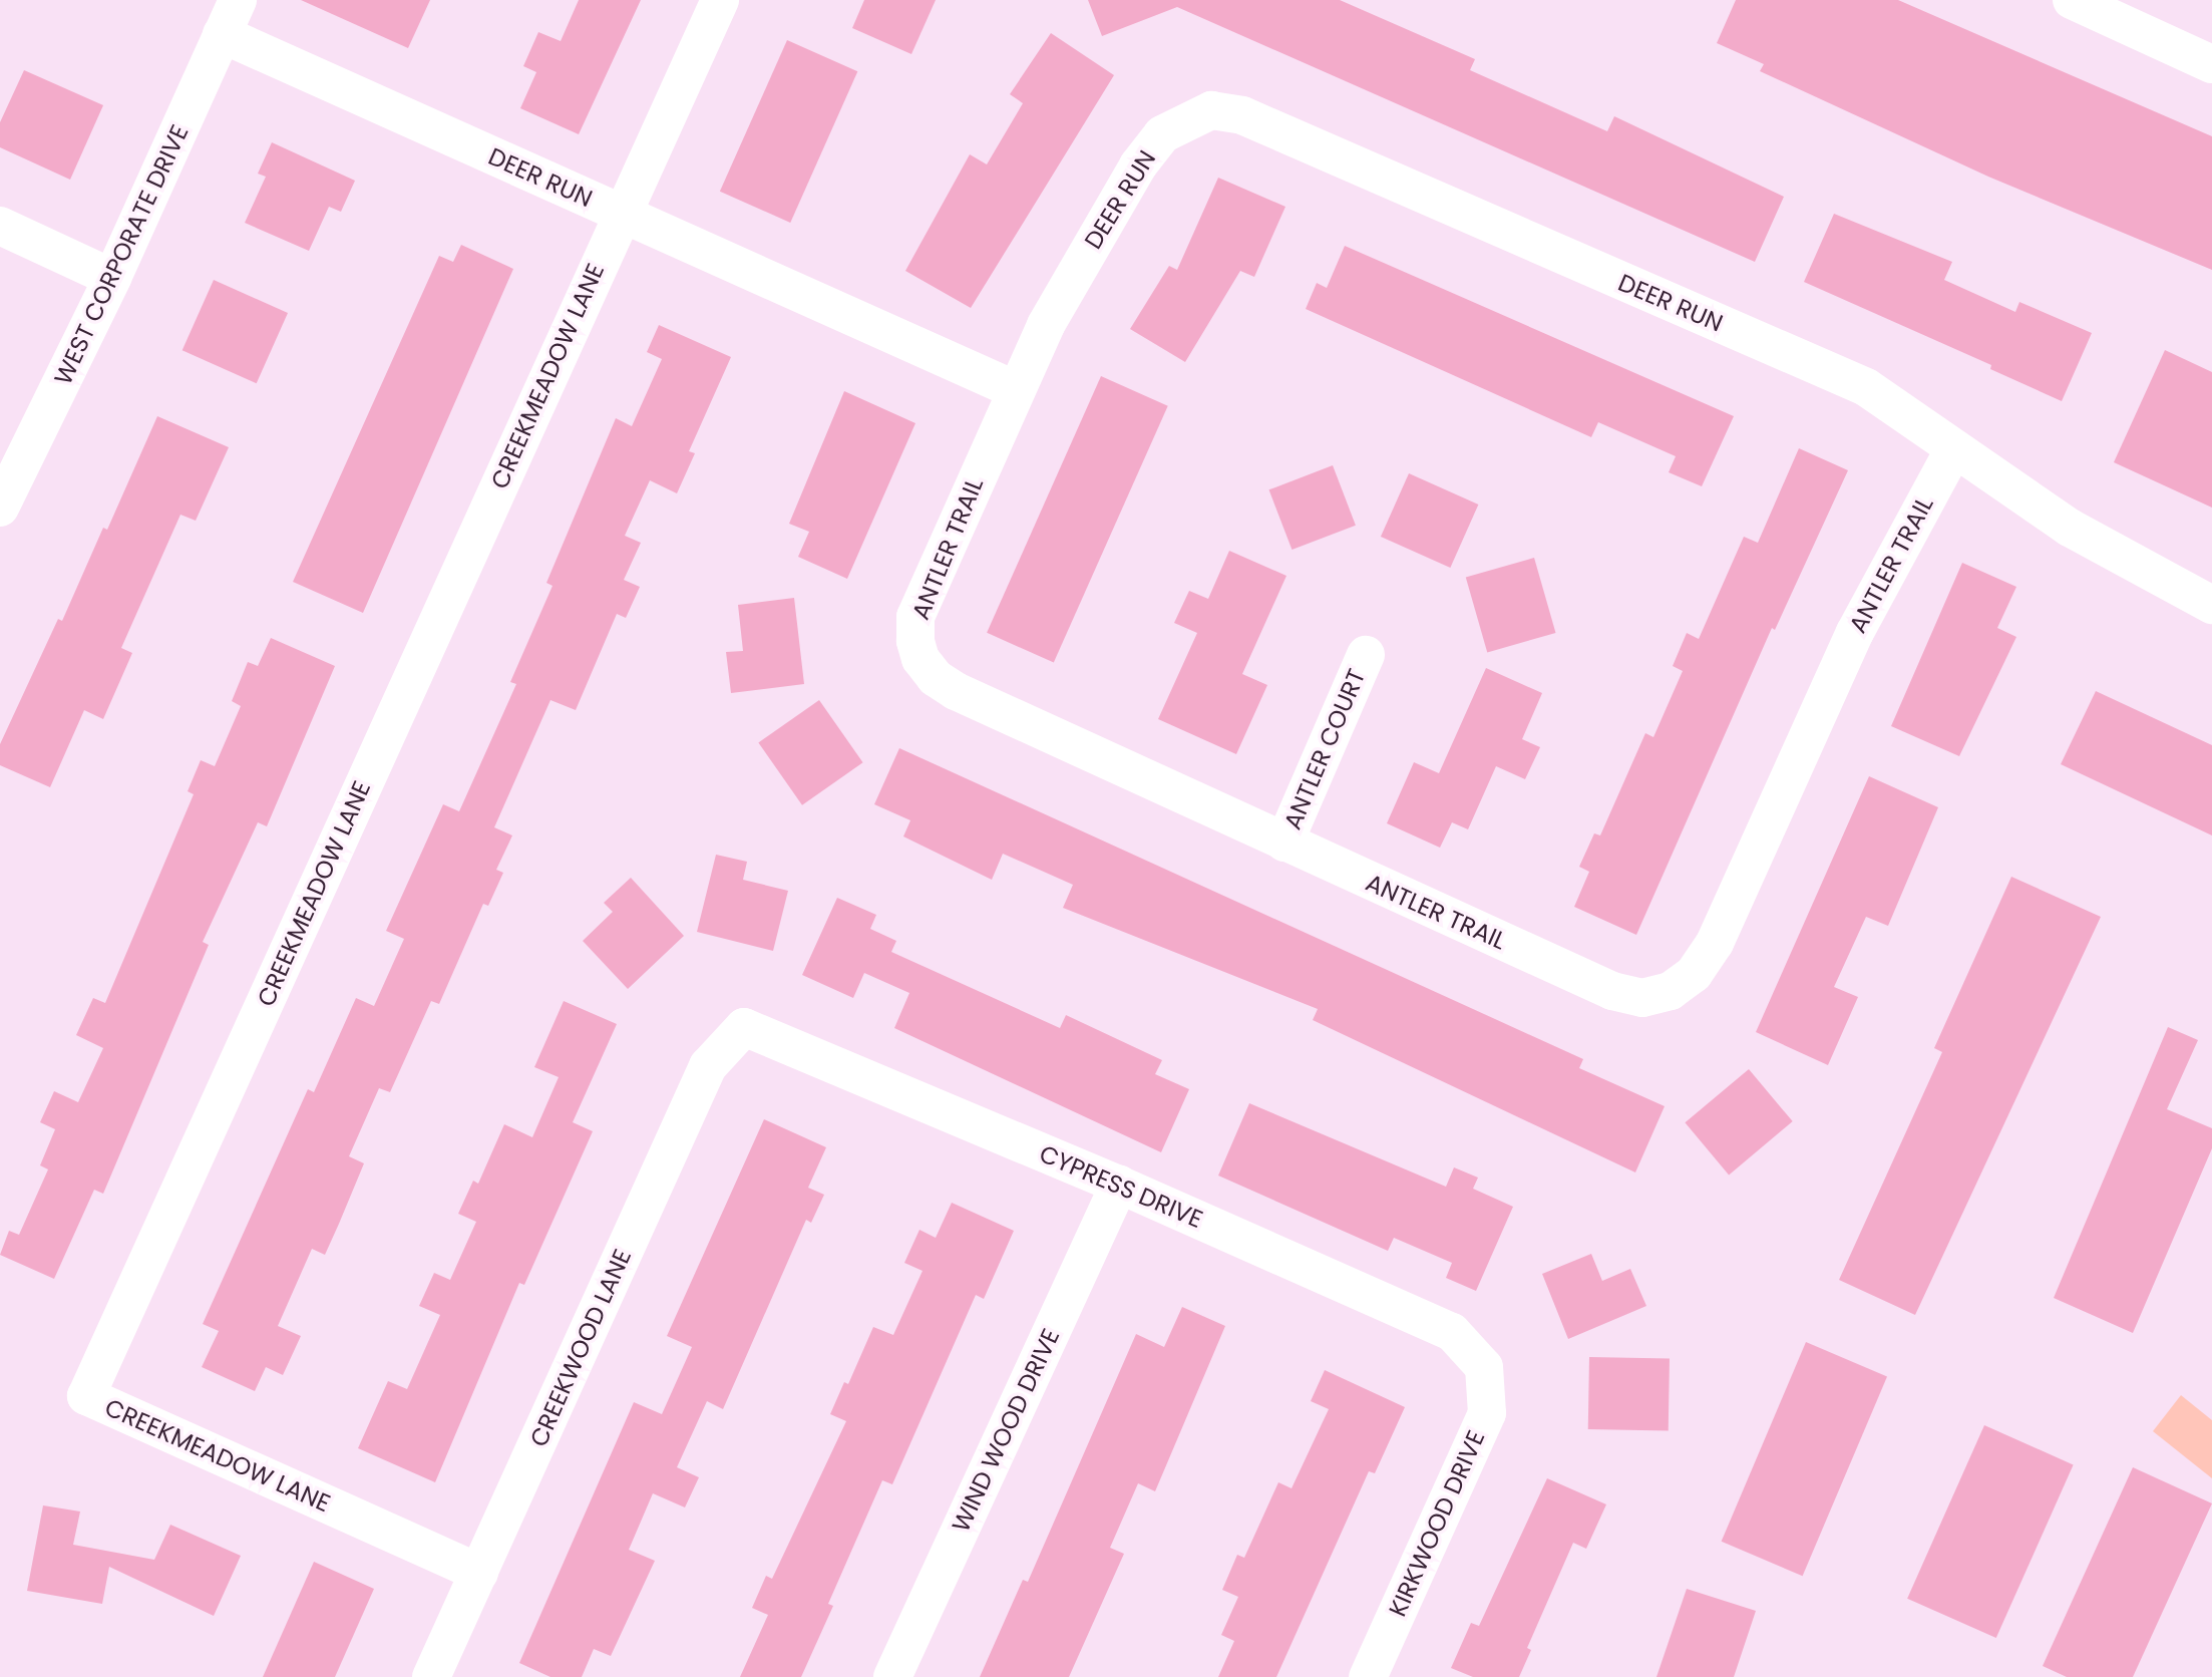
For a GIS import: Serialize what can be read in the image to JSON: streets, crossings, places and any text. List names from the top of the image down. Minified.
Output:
{"streets":{"street":["DEER RUN","WEST CORPORATE DRIVE","CREEKMEADOW LANE","ANTLER TRAIL","ANTLER COURT","CYPRESS DRIVE","CREEKWOOD LANE","WIND WOOD DRIVE","KIRKWOOD DRIVE"]},"crossings":[["DEER RUN","WEST CORPORATE DRIVE"],["DEER RUN","CREEKMEADOW LANE"],["DEER RUN","ANTLER TRAIL"],["CREEKMEADOW LANE","CREEKWOOD LANE"],["ANTLER TRAIL","ANTLER COURT"],["CYPRESS DRIVE","CREEKWOOD LANE"],["CYPRESS DRIVE","WIND WOOD DRIVE"],["CYPRESS DRIVE","KIRKWOOD DRIVE"]]}
